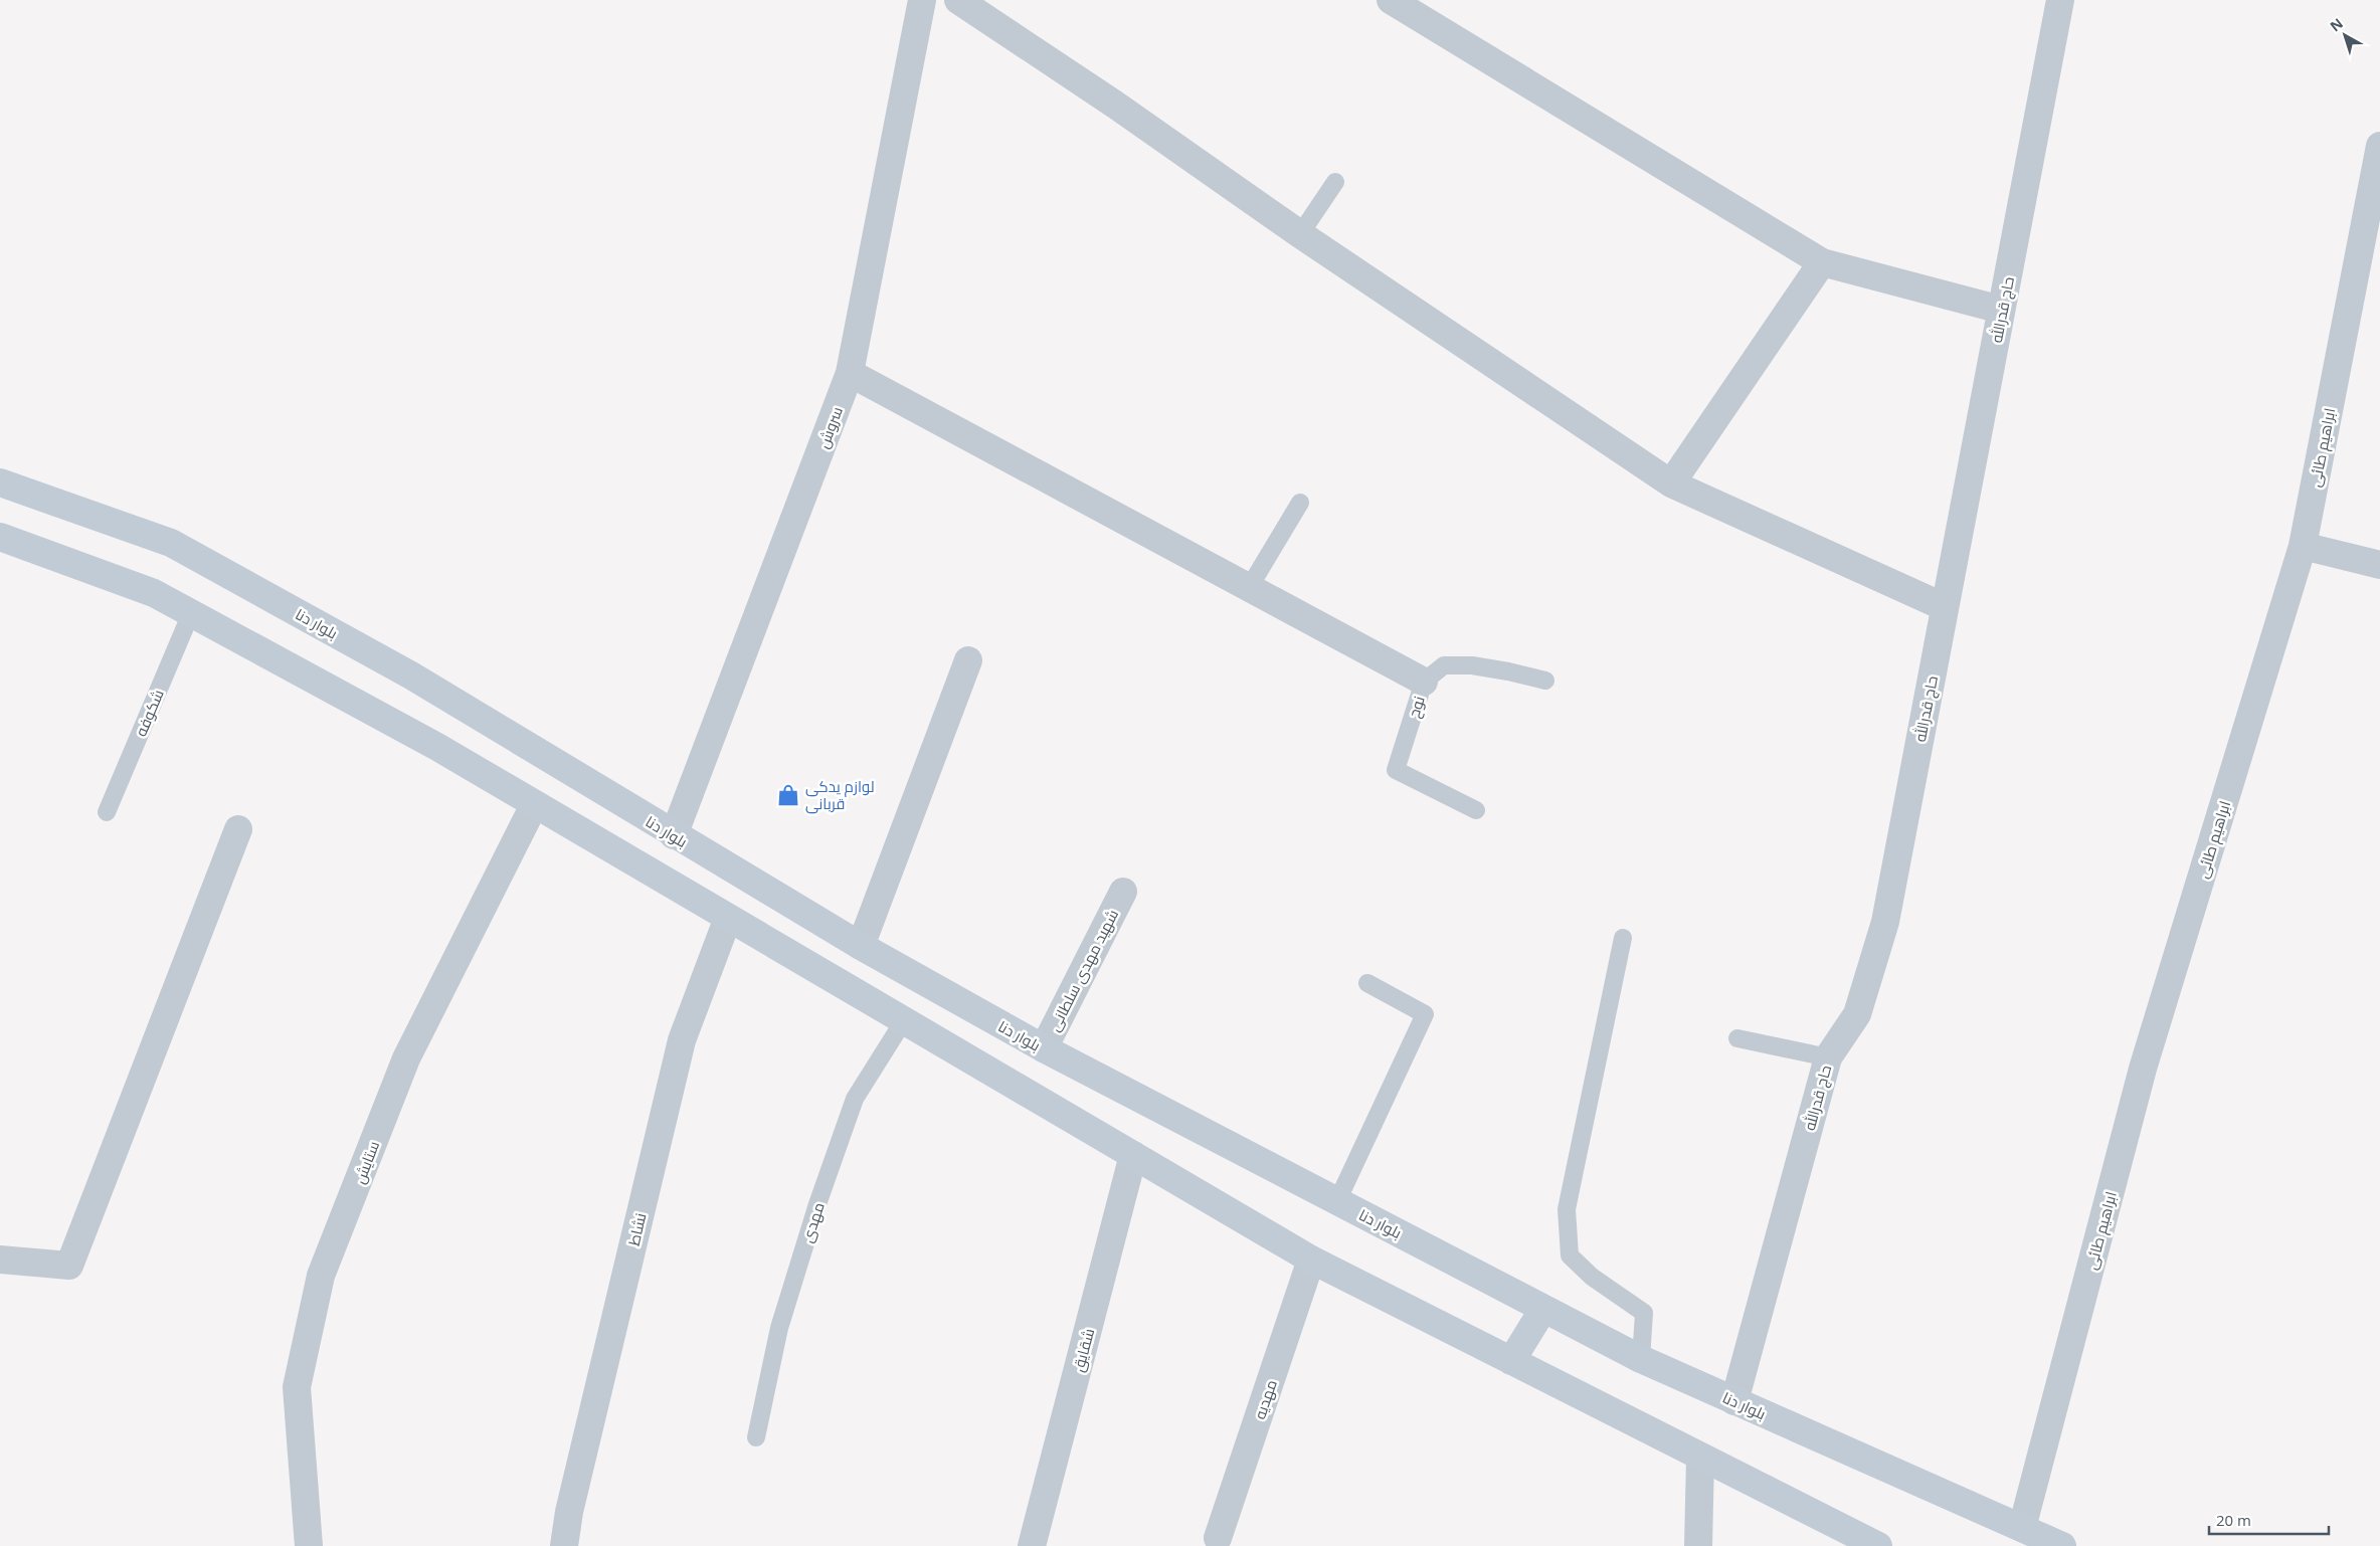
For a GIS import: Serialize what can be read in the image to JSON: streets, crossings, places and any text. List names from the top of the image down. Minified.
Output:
{"streets":{"main road":["بلوار دنا"],"street":["حاج قدرالله","سروش","ابراهیم طائی","شهید مهدی سلطانی","ستایش","نشاط","شقایق","مهدیه"],"lane":["نوح","شکوفه","مهدی"]},"crossings":[["حاج قدرالله","بلوار دنا"],["سروش","بلوار دنا"],["ابراهیم طائی","بلوار دنا"],["بلوار دنا","شهید مهدی سلطانی"]],"places":{"shop":["لوازم یدکی قربانی"]},"scale_bar":"20 m","north":"top left"}
